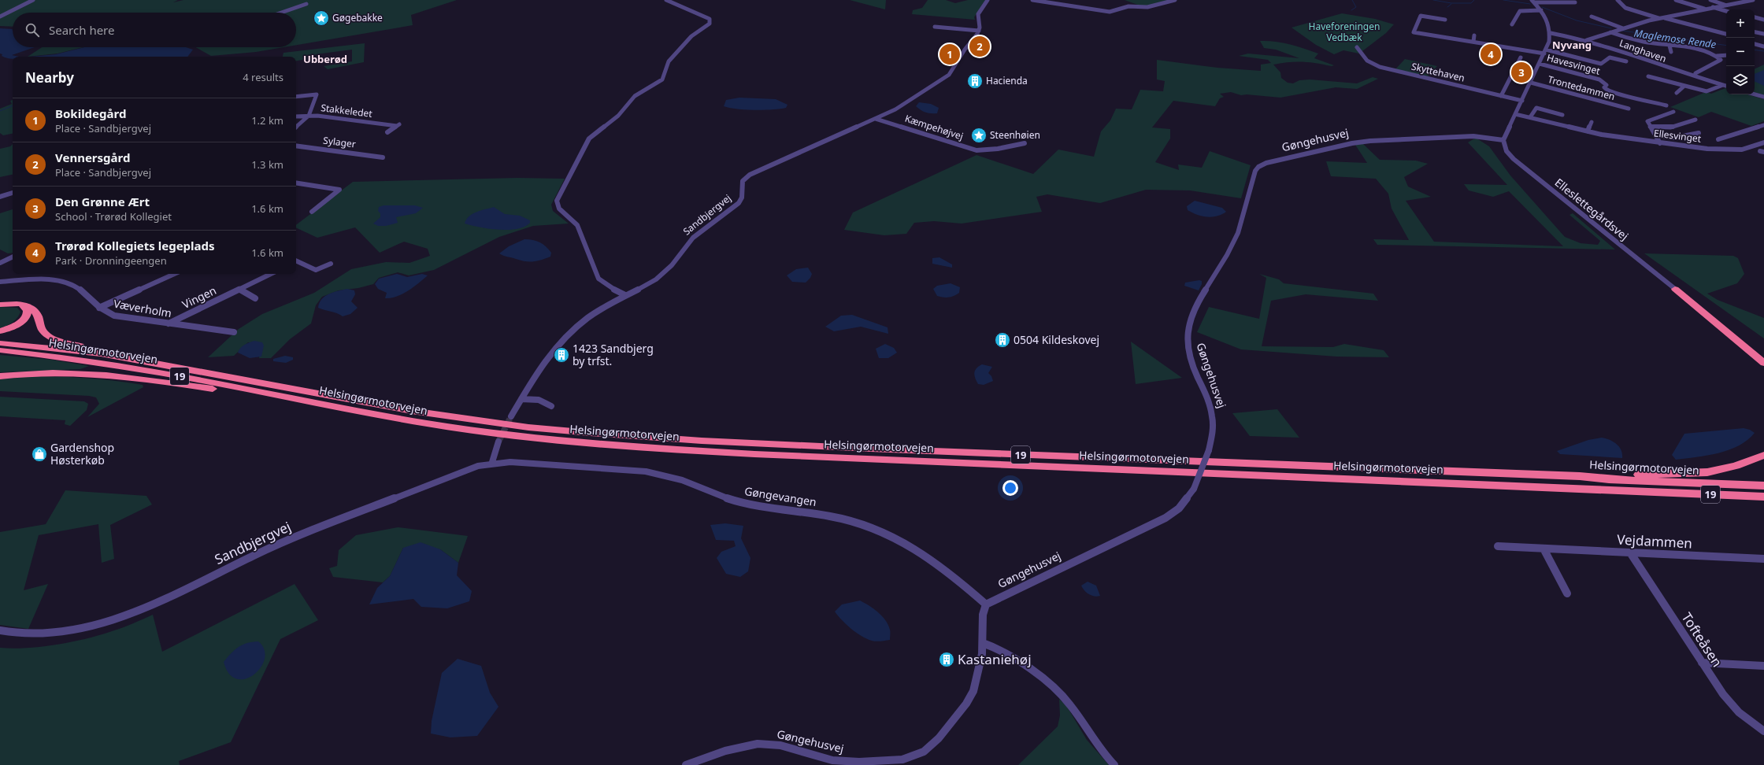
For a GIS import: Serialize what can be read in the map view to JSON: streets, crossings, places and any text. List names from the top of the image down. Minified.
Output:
{"streets":{"highway":["Helsingørmotorvejen","19"],"street":["Langhaven","Havesvinget","Skyttehaven","Trontedammen","Stakkeledet","Kæmpehøjvej","Ellesvinget","Gøngehusvej","Sylager","Elleslettegårdsvej","Sandbjergvej","Vingen","Væverholm","Gøngevangen","Vejdammen","Tofteåsen"]},"crossings":[["Kæmpehøjvej","Sandbjergvej"],["Gøngehusvej","Elleslettegårdsvej"],["Gøngehusvej","Gøngevangen"],["Sandbjergvej","Gøngevangen"],["Vingen","Væverholm"],["Vejdammen","Tofteåsen"]],"districts":["Nyvang","Ubberød"],"water":["Maglemose Rende"],"parks":["Haveforeningen Vedbæk"],"places":{"place":["Gøgebakke","Steenhøien"],"building":["Hacienda","0504 Kildeskovej","1423 Sandbjerg by trfst.","Kastaniehøj"],"shop":["Gardenshop Høsterkøb"]},"page":{"map_buttons":["+","−"],"search":"Search here","pins":["2","1","4","3"],"heading":["Nearby","4 results"],"list":[{"mark":"1","name":"Bokildegård","note":"Place · Sandbjergvej","value":"1.2 km"},{"mark":"2","name":"Vennersgård","note":"Place · Sandbjergvej","value":"1.3 km"},{"mark":"3","name":"Den Grønne Ært","note":"School · Trørød Kollegiet","value":"1.6 km"},{"mark":"4","name":"Trørød Kollegiets legeplads","note":"Park · Dronningeengen","value":"1.6 km"}]}}
